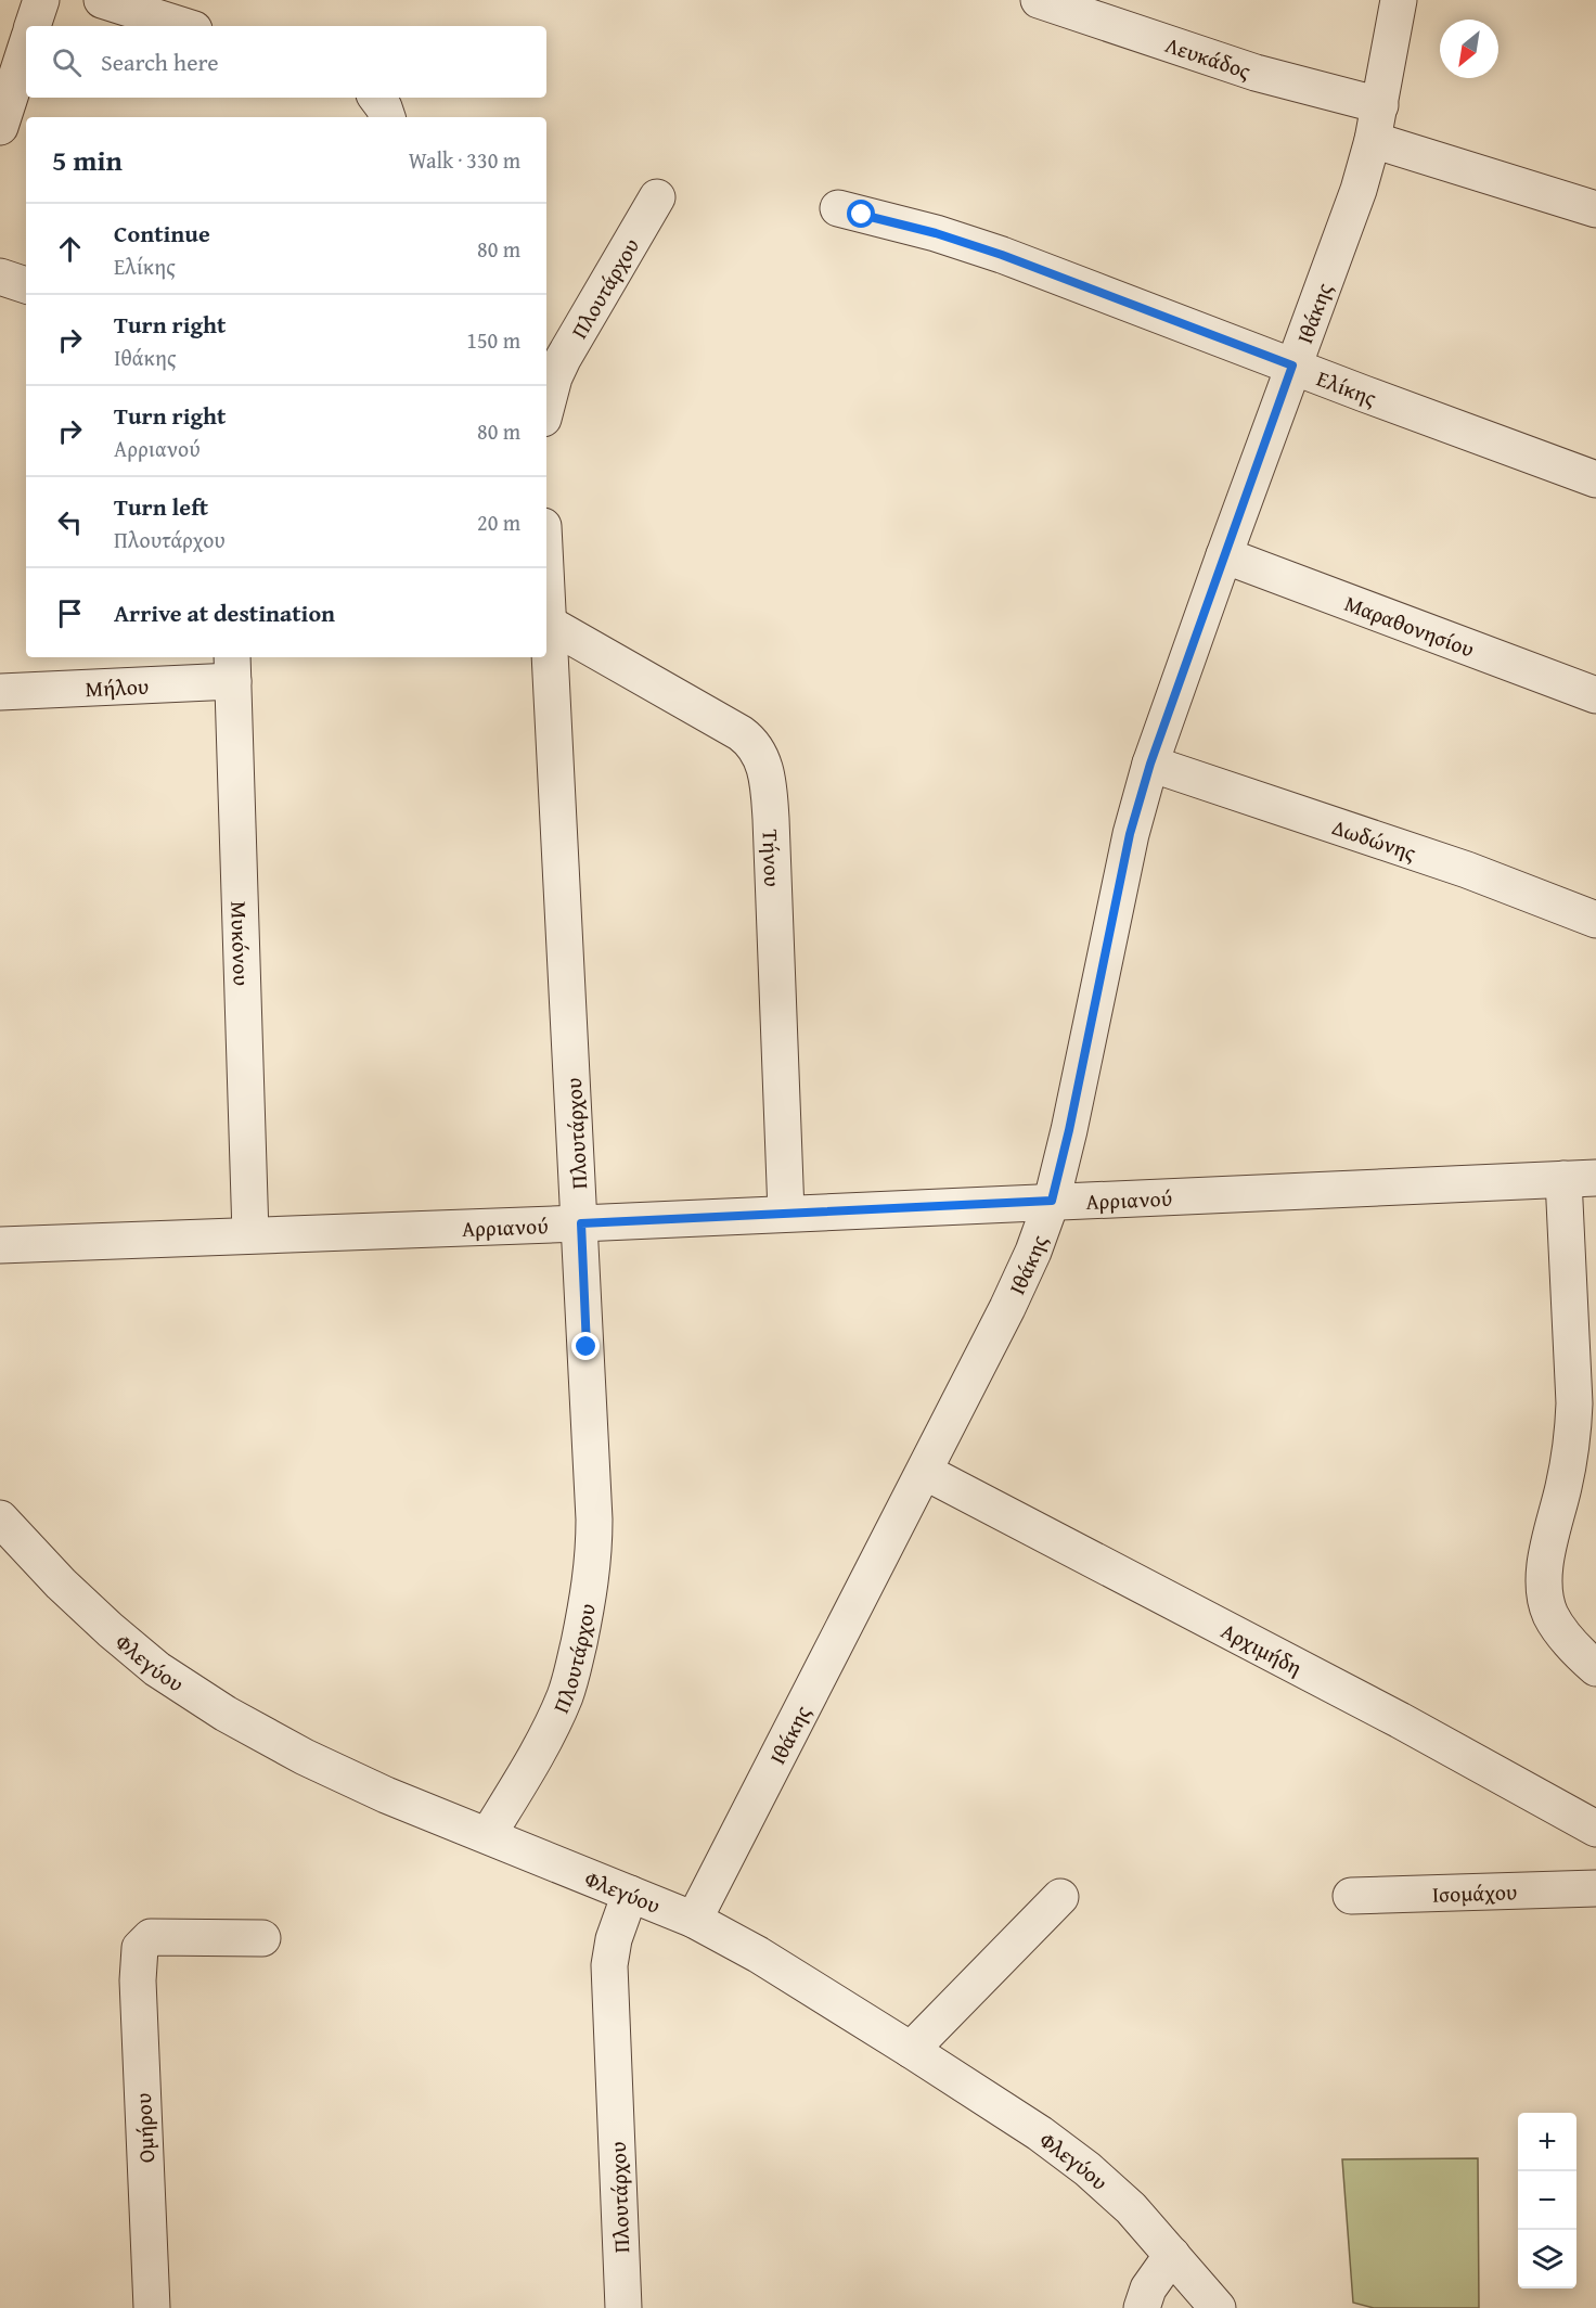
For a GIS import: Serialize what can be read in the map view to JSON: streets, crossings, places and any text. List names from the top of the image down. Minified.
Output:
{"streets":{"street":["Λευκάδος","Πλουτάρχου","Ιθάκης","Ελίκης","Μαραθονησίου","Μήλου","Δωδώνης","Τήνου","Μυκόνου","Αρριανού","Αρχιμήδη","Φλεγύου","Ισομάχου","Ομήρου"]},"crossings":[["Λευκάδος","Ιθάκης"],["Πλουτάρχου","Τήνου"],["Πλουτάρχου","Αρριανού"],["Πλουτάρχου","Φλεγύου"],["Ιθάκης","Ελίκης"],["Ιθάκης","Μαραθονησίου"],["Ιθάκης","Δωδώνης"],["Ιθάκης","Αρριανού"],["Ιθάκης","Αρχιμήδη"],["Ιθάκης","Φλεγύου"],["Μήλου","Μυκόνου"],["Τήνου","Αρριανού"],["Μυκόνου","Αρριανού"]],"north":"bottom left","page":{"search":"Search here","heading":["5 min","Walk · 330 m"],"list":[["Continue","Ελίκης","80 m"],["Turn right","Ιθάκης","150 m"],["Turn right","Αρριανού","80 m"],["Turn left","Πλουτάρχου","20 m"],"Arrive at destination"],"map_buttons":["+","−"]}}
